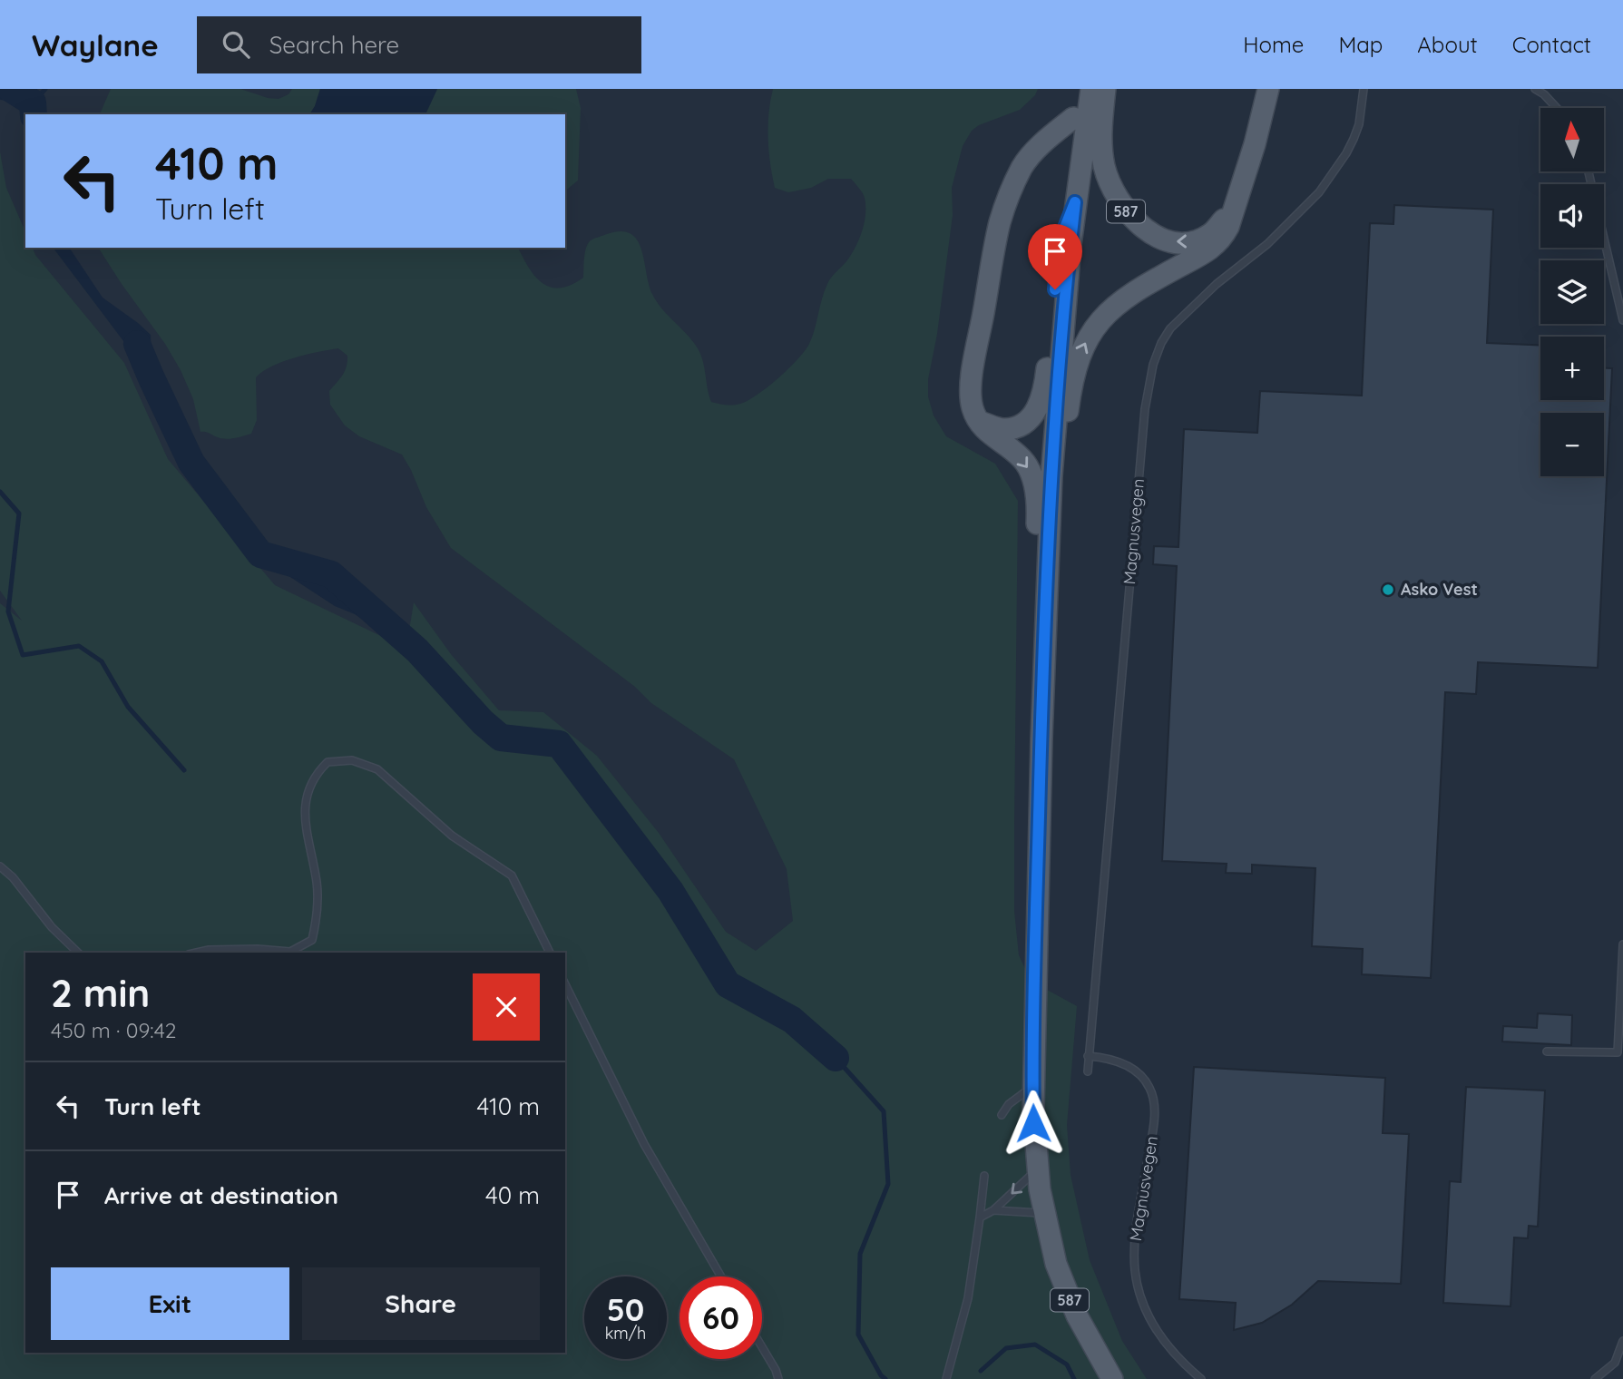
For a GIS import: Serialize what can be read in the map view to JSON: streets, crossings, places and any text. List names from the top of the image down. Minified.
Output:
{"streets":{"main road":["587"],"lane":["Magnusvegen"]},"places":["Asko Vest"],"north":"top","page":{"header":"Waylane","search":"Search here","nav":["Home","Map","About","Contact"],"map_buttons":["+","−"],"turn":["410 m","Turn left"],"heading":["2 min","450 m · 09:42"],"list":[{"name":"Turn left","value":"410 m"},{"name":"Arrive at destination","value":"40 m"}],"buttons":["Exit","Share"],"speed":"50 km/h","limit":"60"}}
